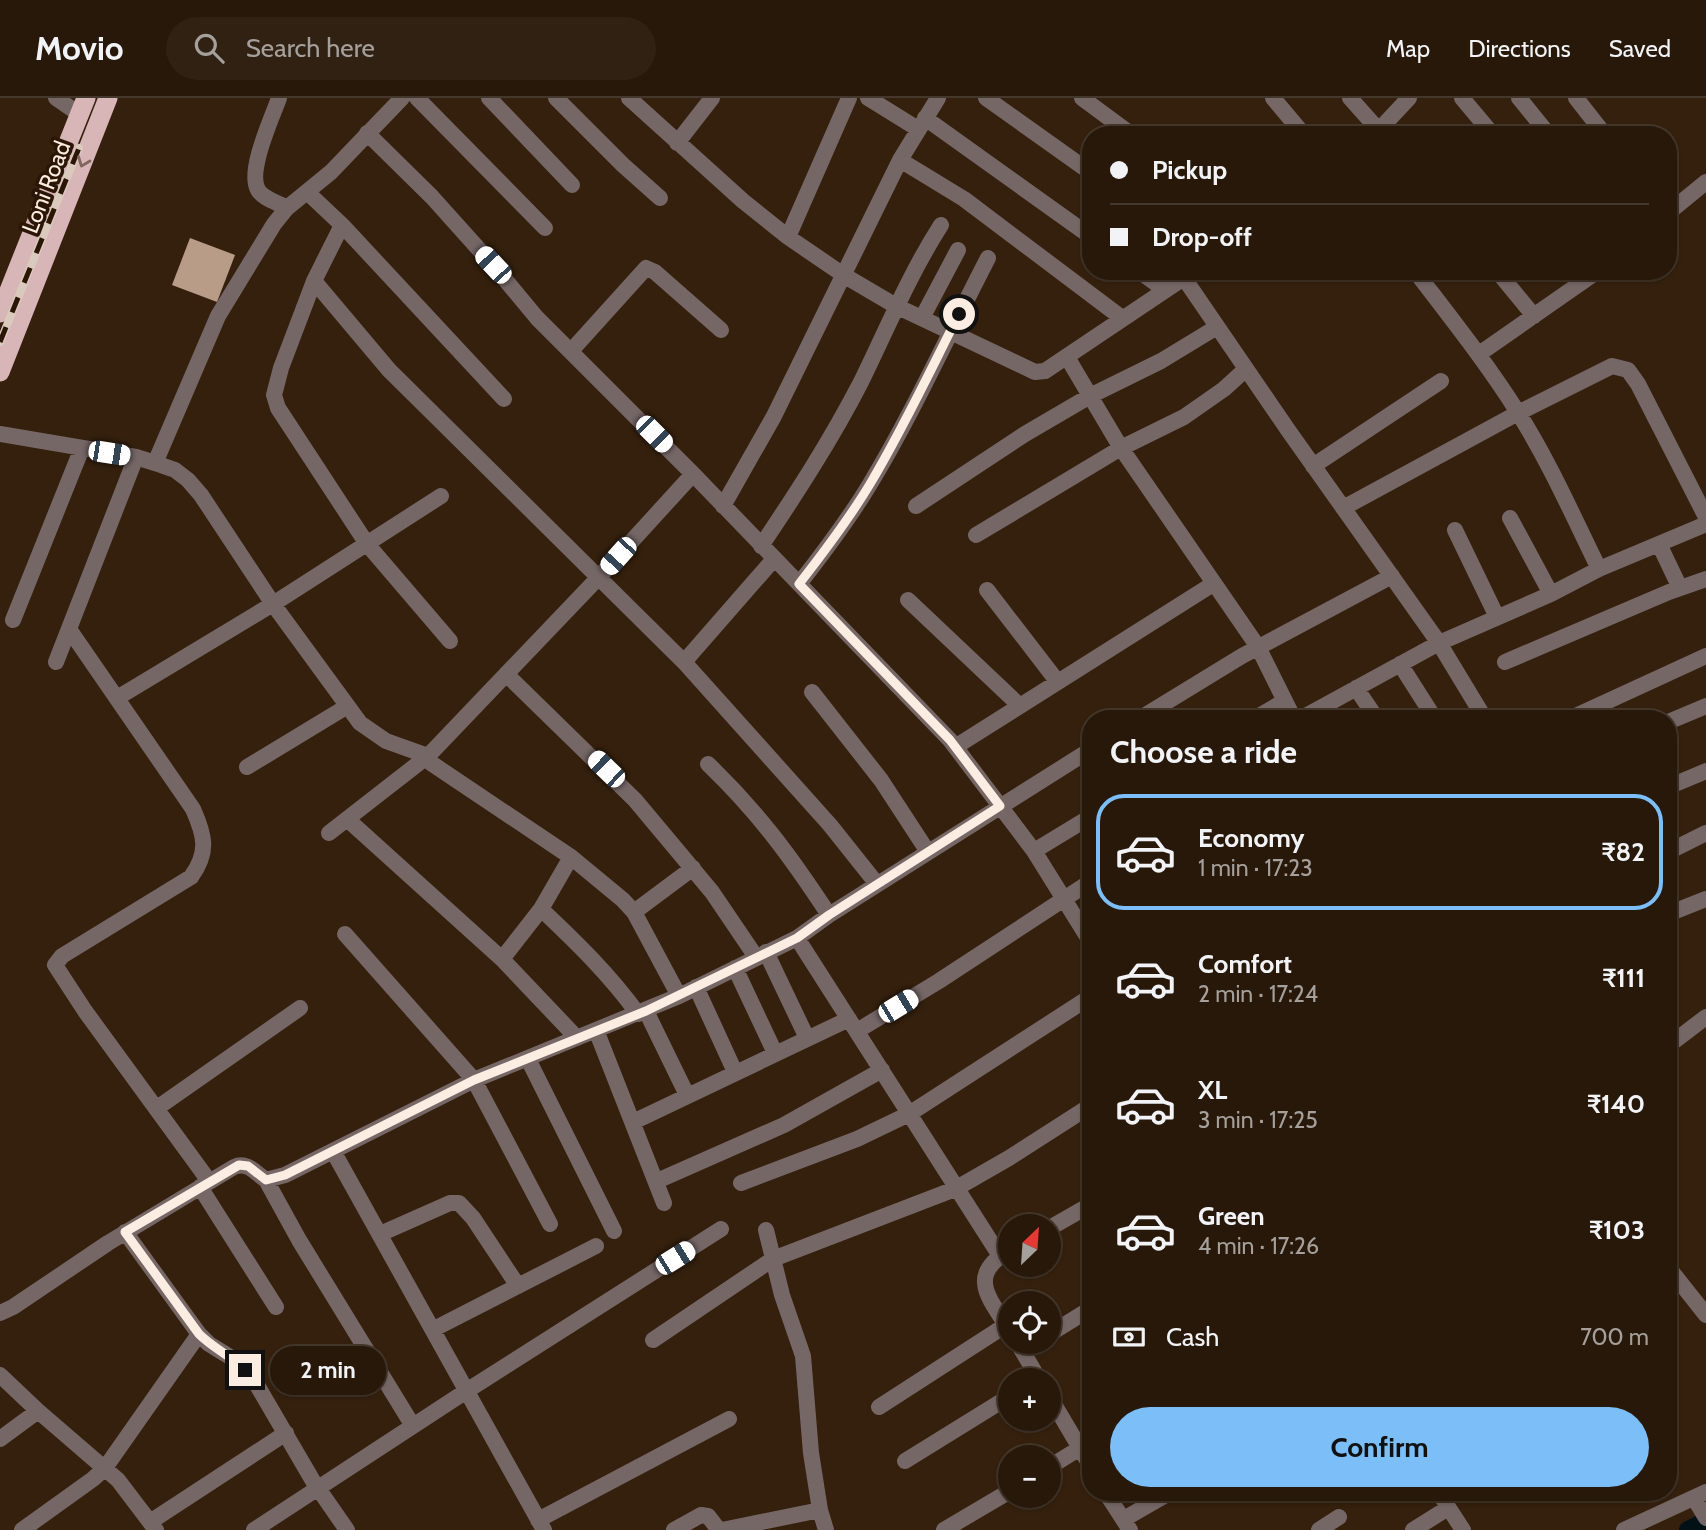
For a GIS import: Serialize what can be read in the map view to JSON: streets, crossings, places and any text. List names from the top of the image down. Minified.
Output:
{"streets":{"highway":["Loni Road"]},"north":"top right","page":{"header":"Movio","search":"Search here","nav":["Map","Directions","Saved"],"banner":["Pickup","Drop-off"],"heading":"Choose a ride","list":[{"name":"Economy","note":"1 min · 17:23","value":"₹82"},{"name":"Comfort","note":"2 min · 17:24","value":"₹111"},{"name":"XL","note":"3 min · 17:25","value":"₹140"},{"name":"Green","note":"4 min · 17:26","value":"₹103"}],"map_buttons":["+","−"],"pay":["Cash","700 m"],"bubble":"2 min","buttons":"Confirm"}}
